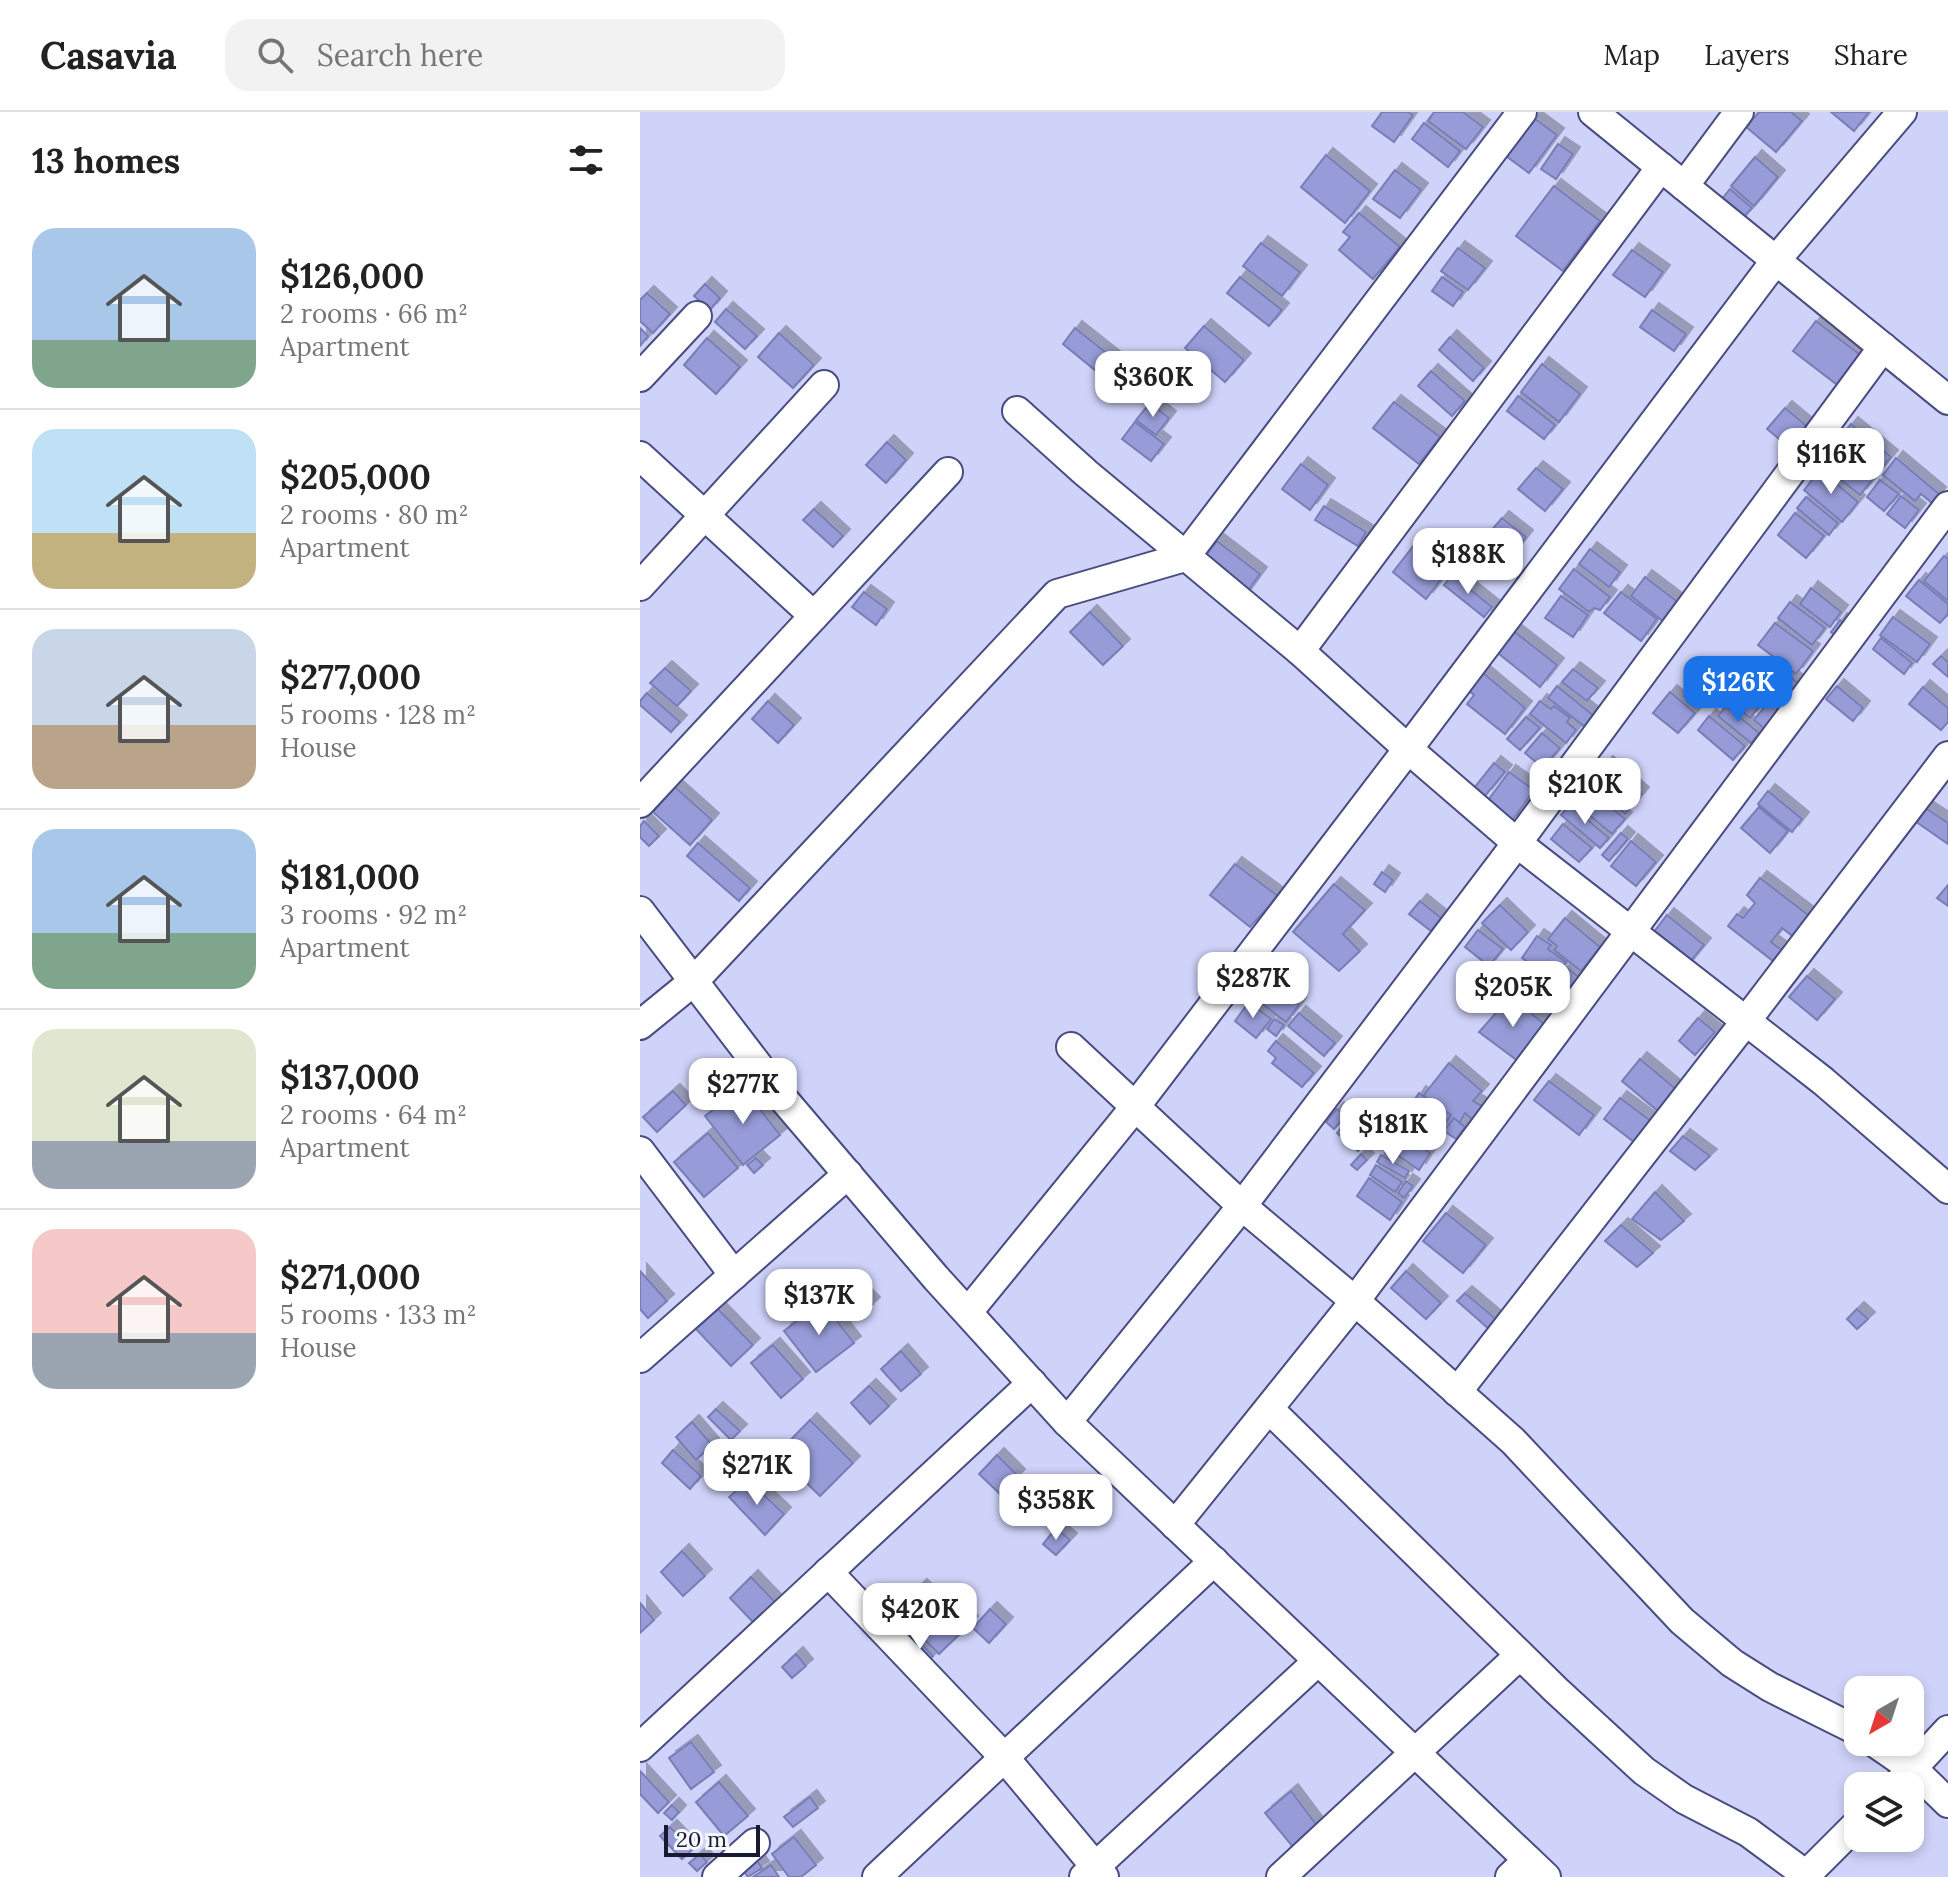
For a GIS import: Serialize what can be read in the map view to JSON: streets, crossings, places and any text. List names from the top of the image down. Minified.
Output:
{"scale_bar":"20 m","north":"bottom left","page":{"header":"Casavia","search":"Search here","nav":["Map","Layers","Share"],"heading":"13 homes","list":[{"name":"$126,000","note":"2 rooms · 66 m² · Apartment"},{"name":"$205,000","note":"2 rooms · 80 m² · Apartment"},{"name":"$277,000","note":"5 rooms · 128 m² · House"},{"name":"$181,000","note":"3 rooms · 92 m² · Apartment"},{"name":"$137,000","note":"2 rooms · 64 m² · Apartment"},{"name":"$271,000","note":"5 rooms · 133 m² · House"}],"price":["$360K","$116K","$188K","$126K","$210K","$287K","$205K","$277K","$181K","$137K","$271K","$358K","$420K"],"scale":"20 m"}}
